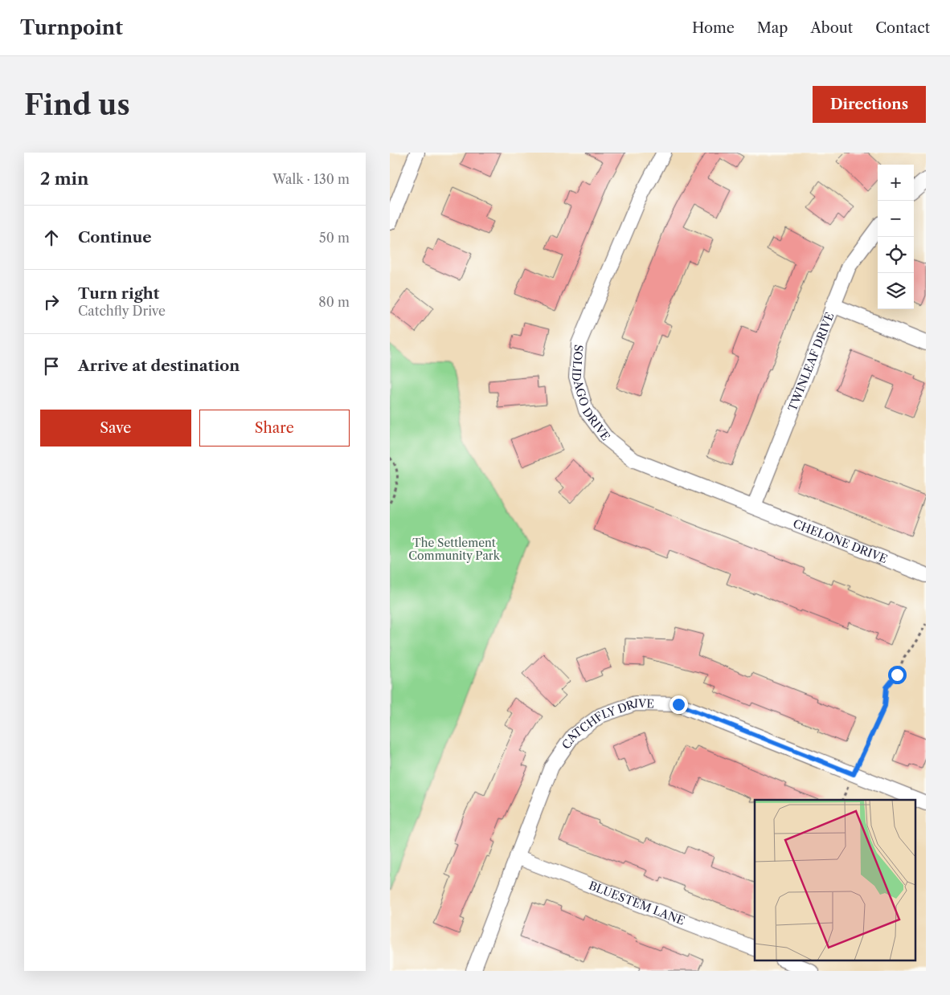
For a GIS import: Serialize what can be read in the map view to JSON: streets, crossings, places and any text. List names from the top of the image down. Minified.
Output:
{"streets":{"street":["TWINLEAF DRIVE","SOLIDAGO DRIVE","CHELONE DRIVE","CATCHFLY DRIVE","BLUESTEM LANE"]},"crossings":[["TWINLEAF DRIVE","SOLIDAGO DRIVE"],["TWINLEAF DRIVE","CHELONE DRIVE"],["SOLIDAGO DRIVE","CHELONE DRIVE"],["CATCHFLY DRIVE","BLUESTEM LANE"]],"parks":["The Settlement Community Park"],"page":{"header":"Turnpoint","nav":["Home","Map","About","Contact"],"buttons":["Directions",["Save","Share"]],"title":"Find us","heading":["2 min","Walk · 130 m"],"map_buttons":["+","−"],"list":[["Continue","50 m"],["Turn right","Catchfly Drive","80 m"],"Arrive at destination"]}}
